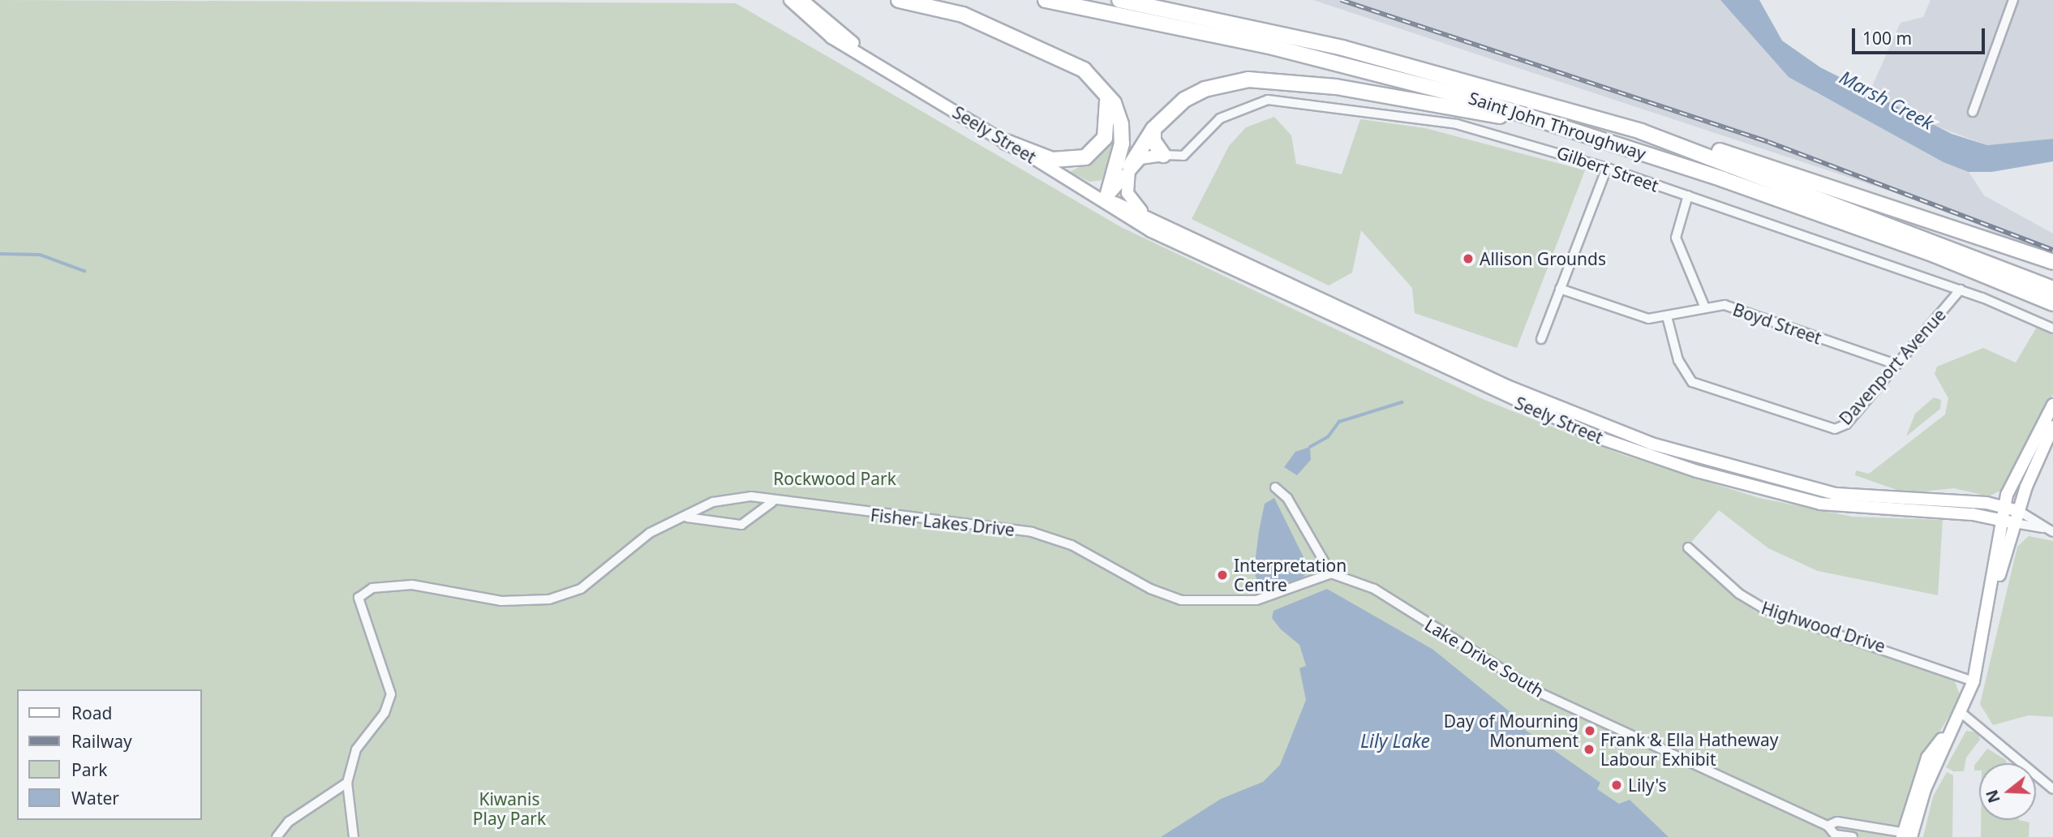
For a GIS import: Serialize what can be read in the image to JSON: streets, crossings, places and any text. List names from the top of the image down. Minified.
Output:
{"streets":{"highway":["Saint John Throughway"],"main road":["Seely Street"],"street":["Gilbert Street","Boyd Street","Davenport Avenue","Fisher Lakes Drive","Highwood Drive","Lake Drive South"]},"crossings":[["Gilbert Street","Davenport Avenue"],["Boyd Street","Davenport Avenue"],["Fisher Lakes Drive","Lake Drive South"]],"water":["Marsh Creek","Lily Lake"],"parks":["Rockwood Park","Kiwanis Play Park"],"places":["Allison Grounds","Interpretation Centre","Day of Mourning Monument","Frank & Ella Hatheway Labour Exhibit","Lily's"],"legend":["Road","Railway","Park","Water"],"scale_bar":"100 m","north":"left"}
